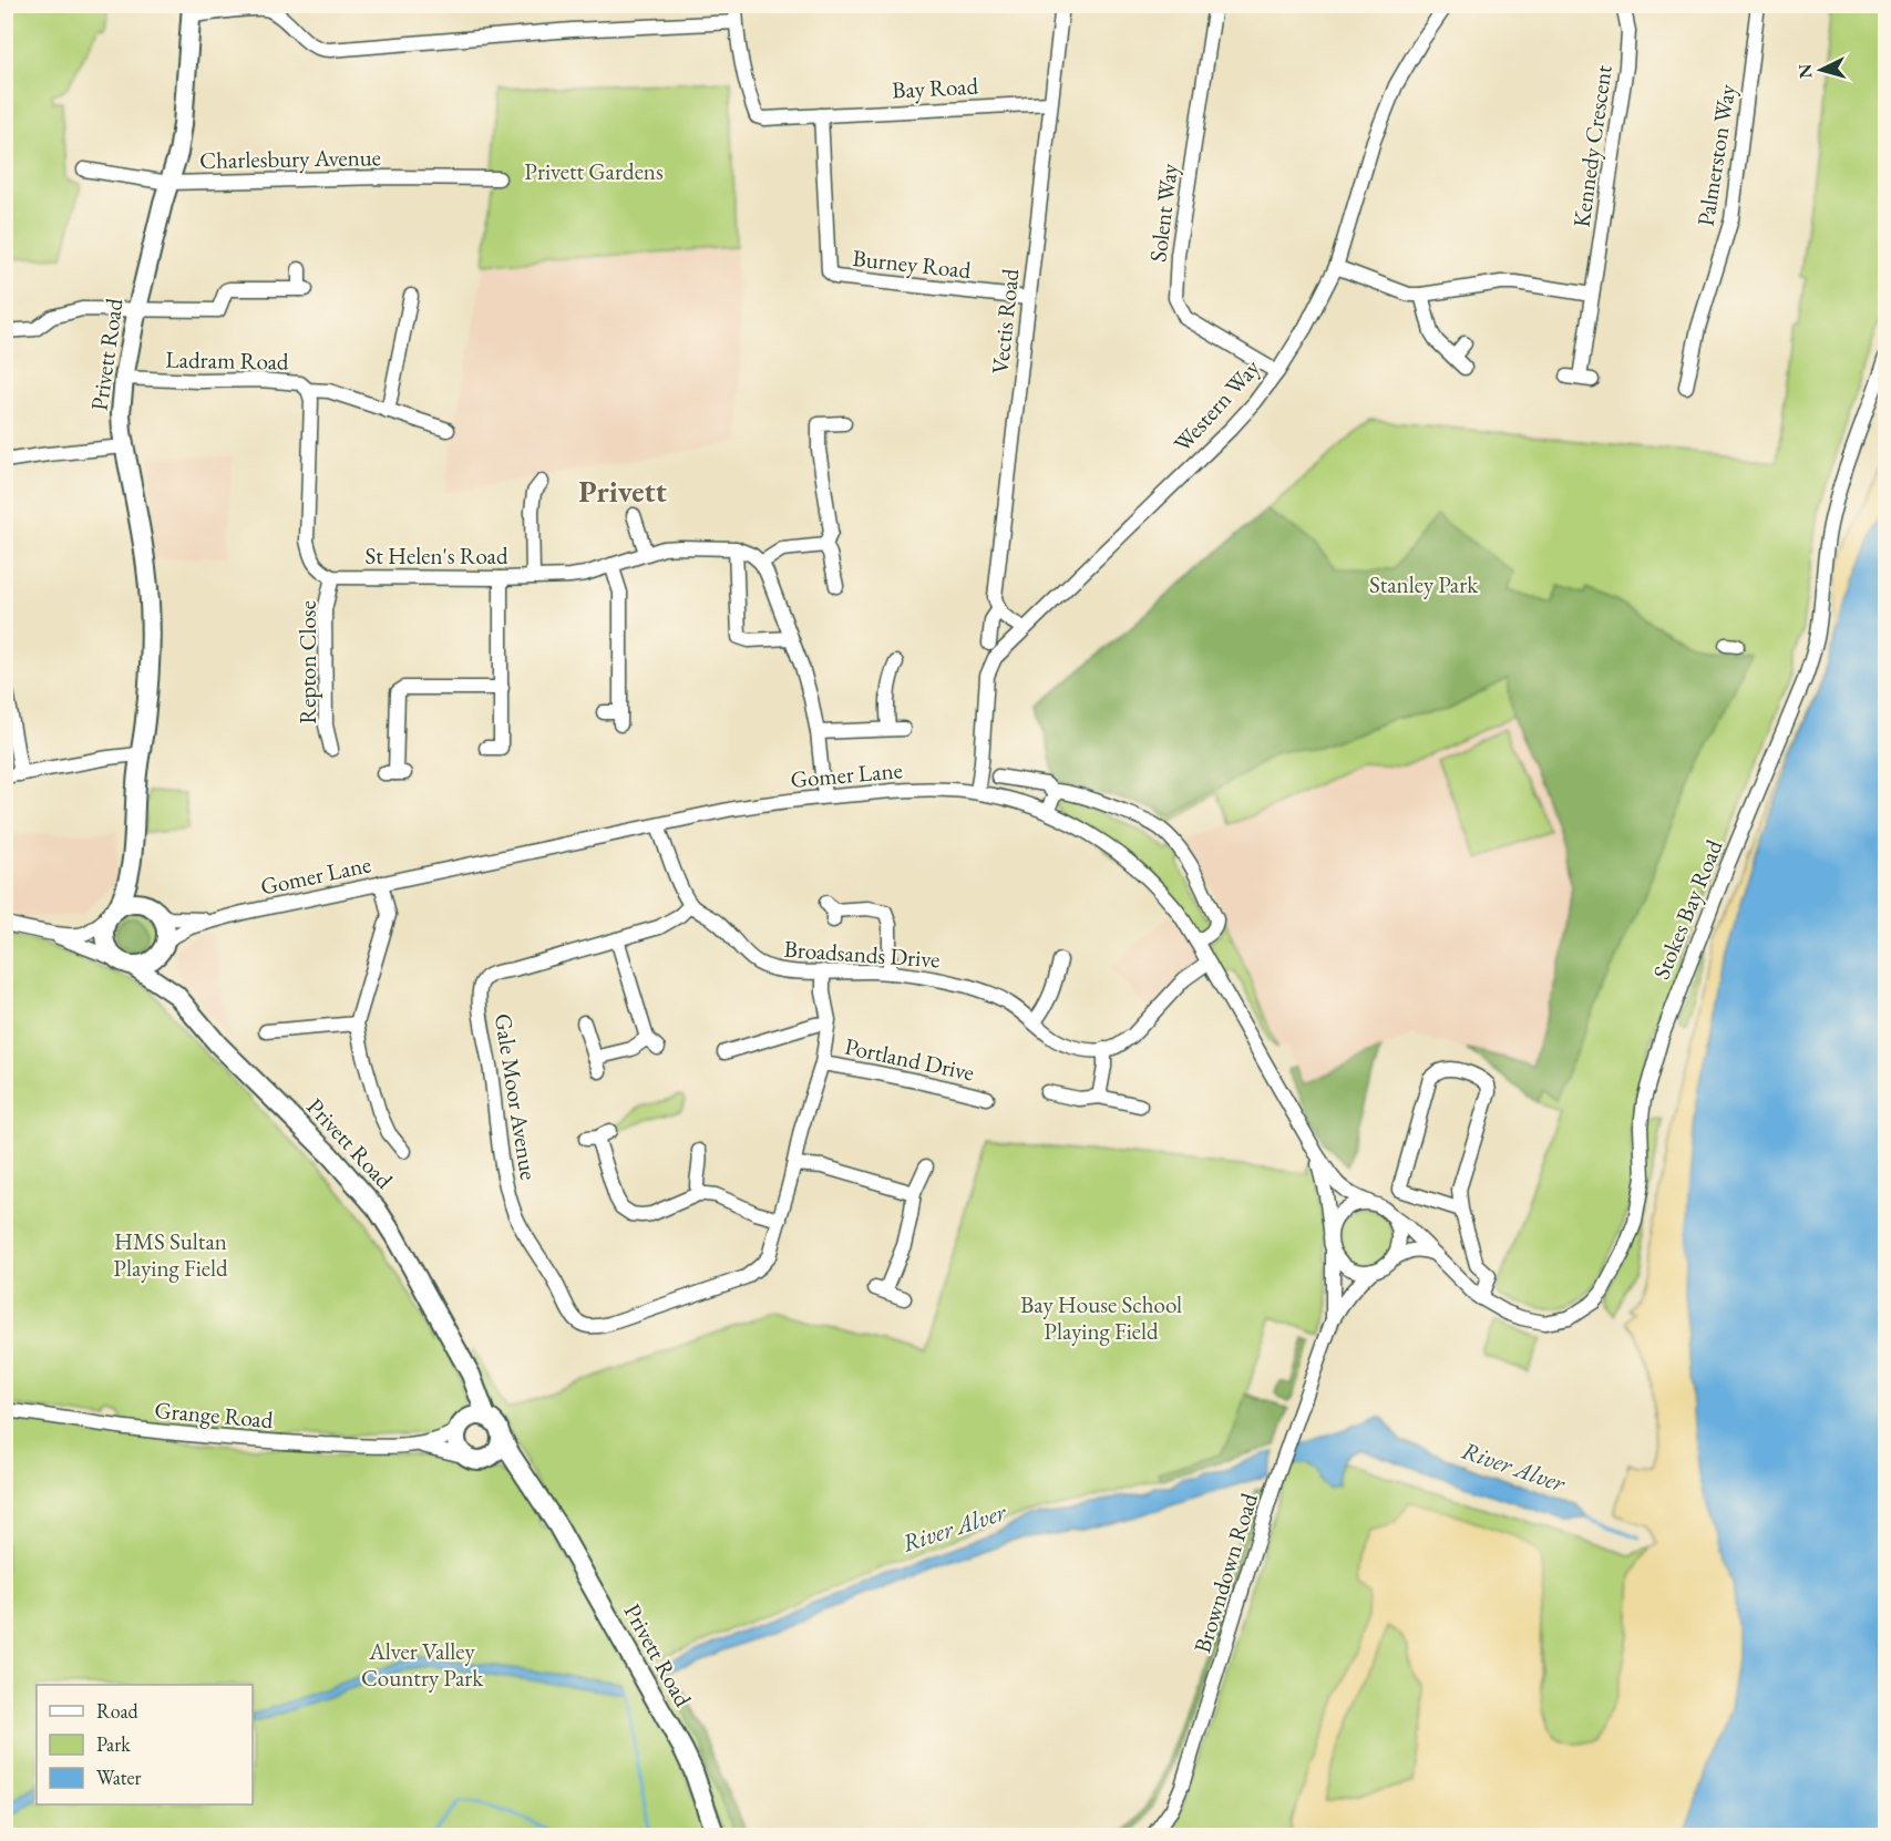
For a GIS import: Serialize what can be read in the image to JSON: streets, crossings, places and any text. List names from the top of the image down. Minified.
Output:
{"streets":{"main road":["Privett Road"],"street":["Bay Road","Kennedy Crescent","Palmerston Way","Charlesbury Avenue","Solent Way","Burney Road","Vectis Road","Ladram Road","Western Way","St Helen's Road","Repton Close","Gomer Lane","Stokes Bay Road","Broadsands Drive","Portland Drive","Gale Moor Avenue","Grange Road","Browndown Road"]},"crossings":[["Bay Road","Burney Road"],["Bay Road","Vectis Road"],["Charlesbury Avenue","Privett Road"],["Solent Way","Western Way"],["Burney Road","Vectis Road"],["Privett Road","Ladram Road"],["Privett Road","Gomer Lane"],["Privett Road","Grange Road"],["Ladram Road","St Helen's Road"],["Western Way","Gomer Lane"],["St Helen's Road","Repton Close"],["Gomer Lane","Stokes Bay Road"],["Stokes Bay Road","Browndown Road"],["Broadsands Drive","Gale Moor Avenue"],["Portland Drive","Gale Moor Avenue"]],"districts":["Privett"],"water":["River Alver"],"parks":["Privett Gardens","Stanley Park","HMS Sultan Playing Field","Bay House School Playing Field","Alver Valley Country Park"],"legend":["Road","Park","Water"],"north":"left"}
